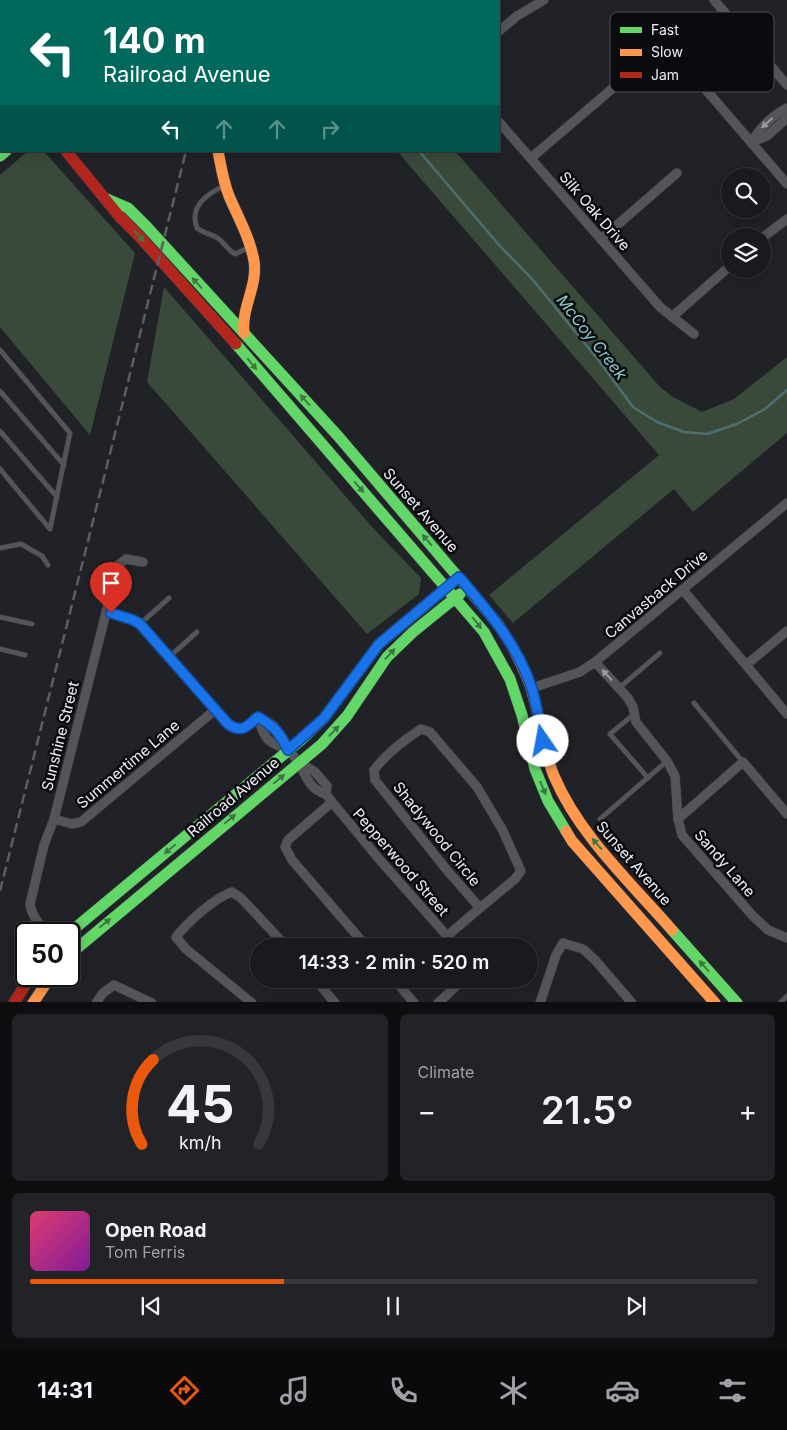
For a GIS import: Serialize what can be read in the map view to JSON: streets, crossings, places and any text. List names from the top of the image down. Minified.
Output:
{"streets":{"main road":["Sunset Avenue","Railroad Avenue"],"street":["Silk Oak Drive","Canvasback Drive","Sunshine Street","Summertime Lane","Shadywood Circle","Pepperwood Street","Sandy Lane"]},"crossings":[["Sunset Avenue","Canvasback Drive"],["Sunset Avenue","Railroad Avenue"],["Canvasback Drive","Sandy Lane"],["Sunshine Street","Summertime Lane"],["Summertime Lane","Pepperwood Street"],["Railroad Avenue","Pepperwood Street"],["Shadywood Circle","Pepperwood Street"]],"water":["McCoy Creek"],"legend":["Fast","Slow","Jam"],"page":{"turn":["140 m","Railroad Avenue"],"limit":"50","trip":"14:33 · 2 min · 520 m","tile":"Climate","heat":["−","21.5°","+"],"song":["Open Road","Tom Ferris"],"tabs":"14:31","gauge":["45","km/h"]}}
